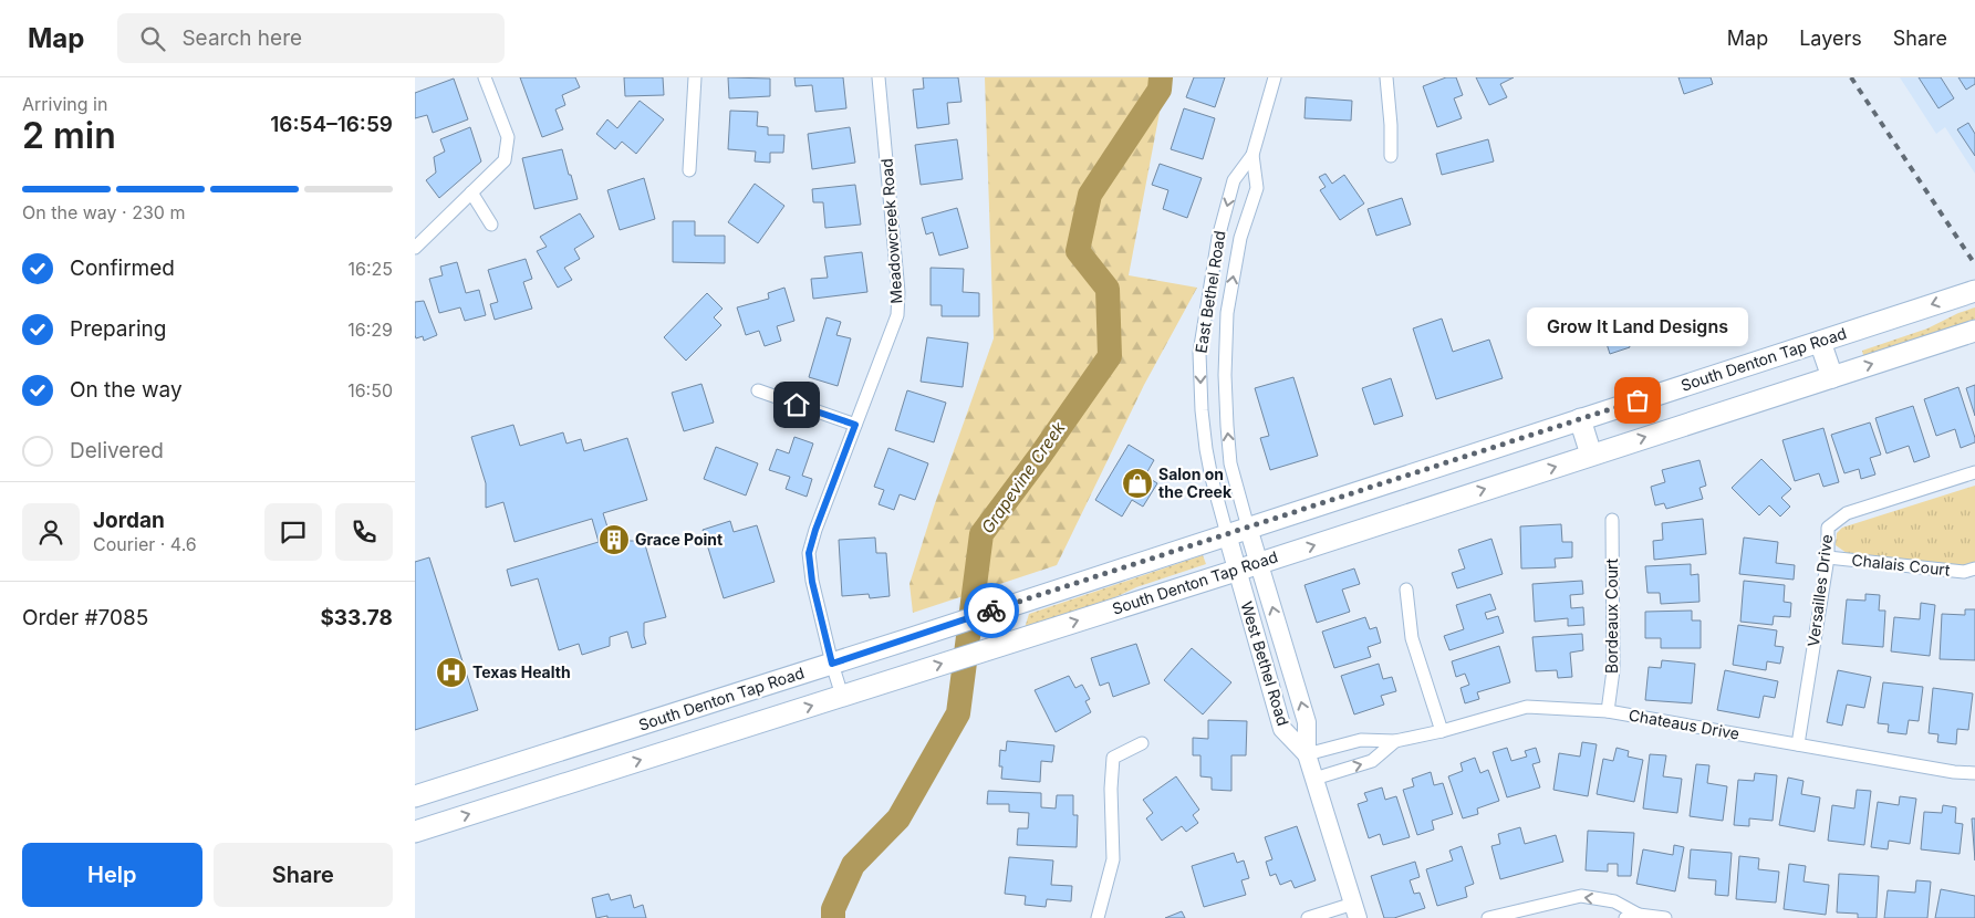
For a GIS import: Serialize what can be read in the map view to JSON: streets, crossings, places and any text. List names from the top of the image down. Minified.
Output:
{"streets":{"main road":["South Denton Tap Road","West Bethel Road"],"street":["Meadowcreek Road","East Bethel Road","Chalais Court","Versailles Drive","Bordeaux Court","Chateaus Drive"]},"crossings":[["Meadowcreek Road","South Denton Tap Road"],["East Bethel Road","South Denton Tap Road"],["East Bethel Road","West Bethel Road"],["South Denton Tap Road","West Bethel Road"],["Chalais Court","Versailles Drive"],["Versailles Drive","Chateaus Drive"],["Bordeaux Court","Chateaus Drive"],["West Bethel Road","Chateaus Drive"]],"water":["Grapevine Creek"],"places":{"other":["Grow It Land Designs"],"shop":["Salon on the Creek"],"building":["Grace Point"],"hospital":["Texas Health"]},"page":{"header":"Map","search":"Search here","nav":["Map","Layers","Share"],"heading":["2 min","Arriving in","16:54–16:59"],"panel":["Jordan","Courier · 4.6","Order #7085","$33.78"],"bar":"On the way · 230 m","list":[["Confirmed","16:25"],["Preparing","16:29"],["On the way","16:50"],"Delivered"],"bubble":"Grow It Land Designs","buttons":["Help","Share"]}}
